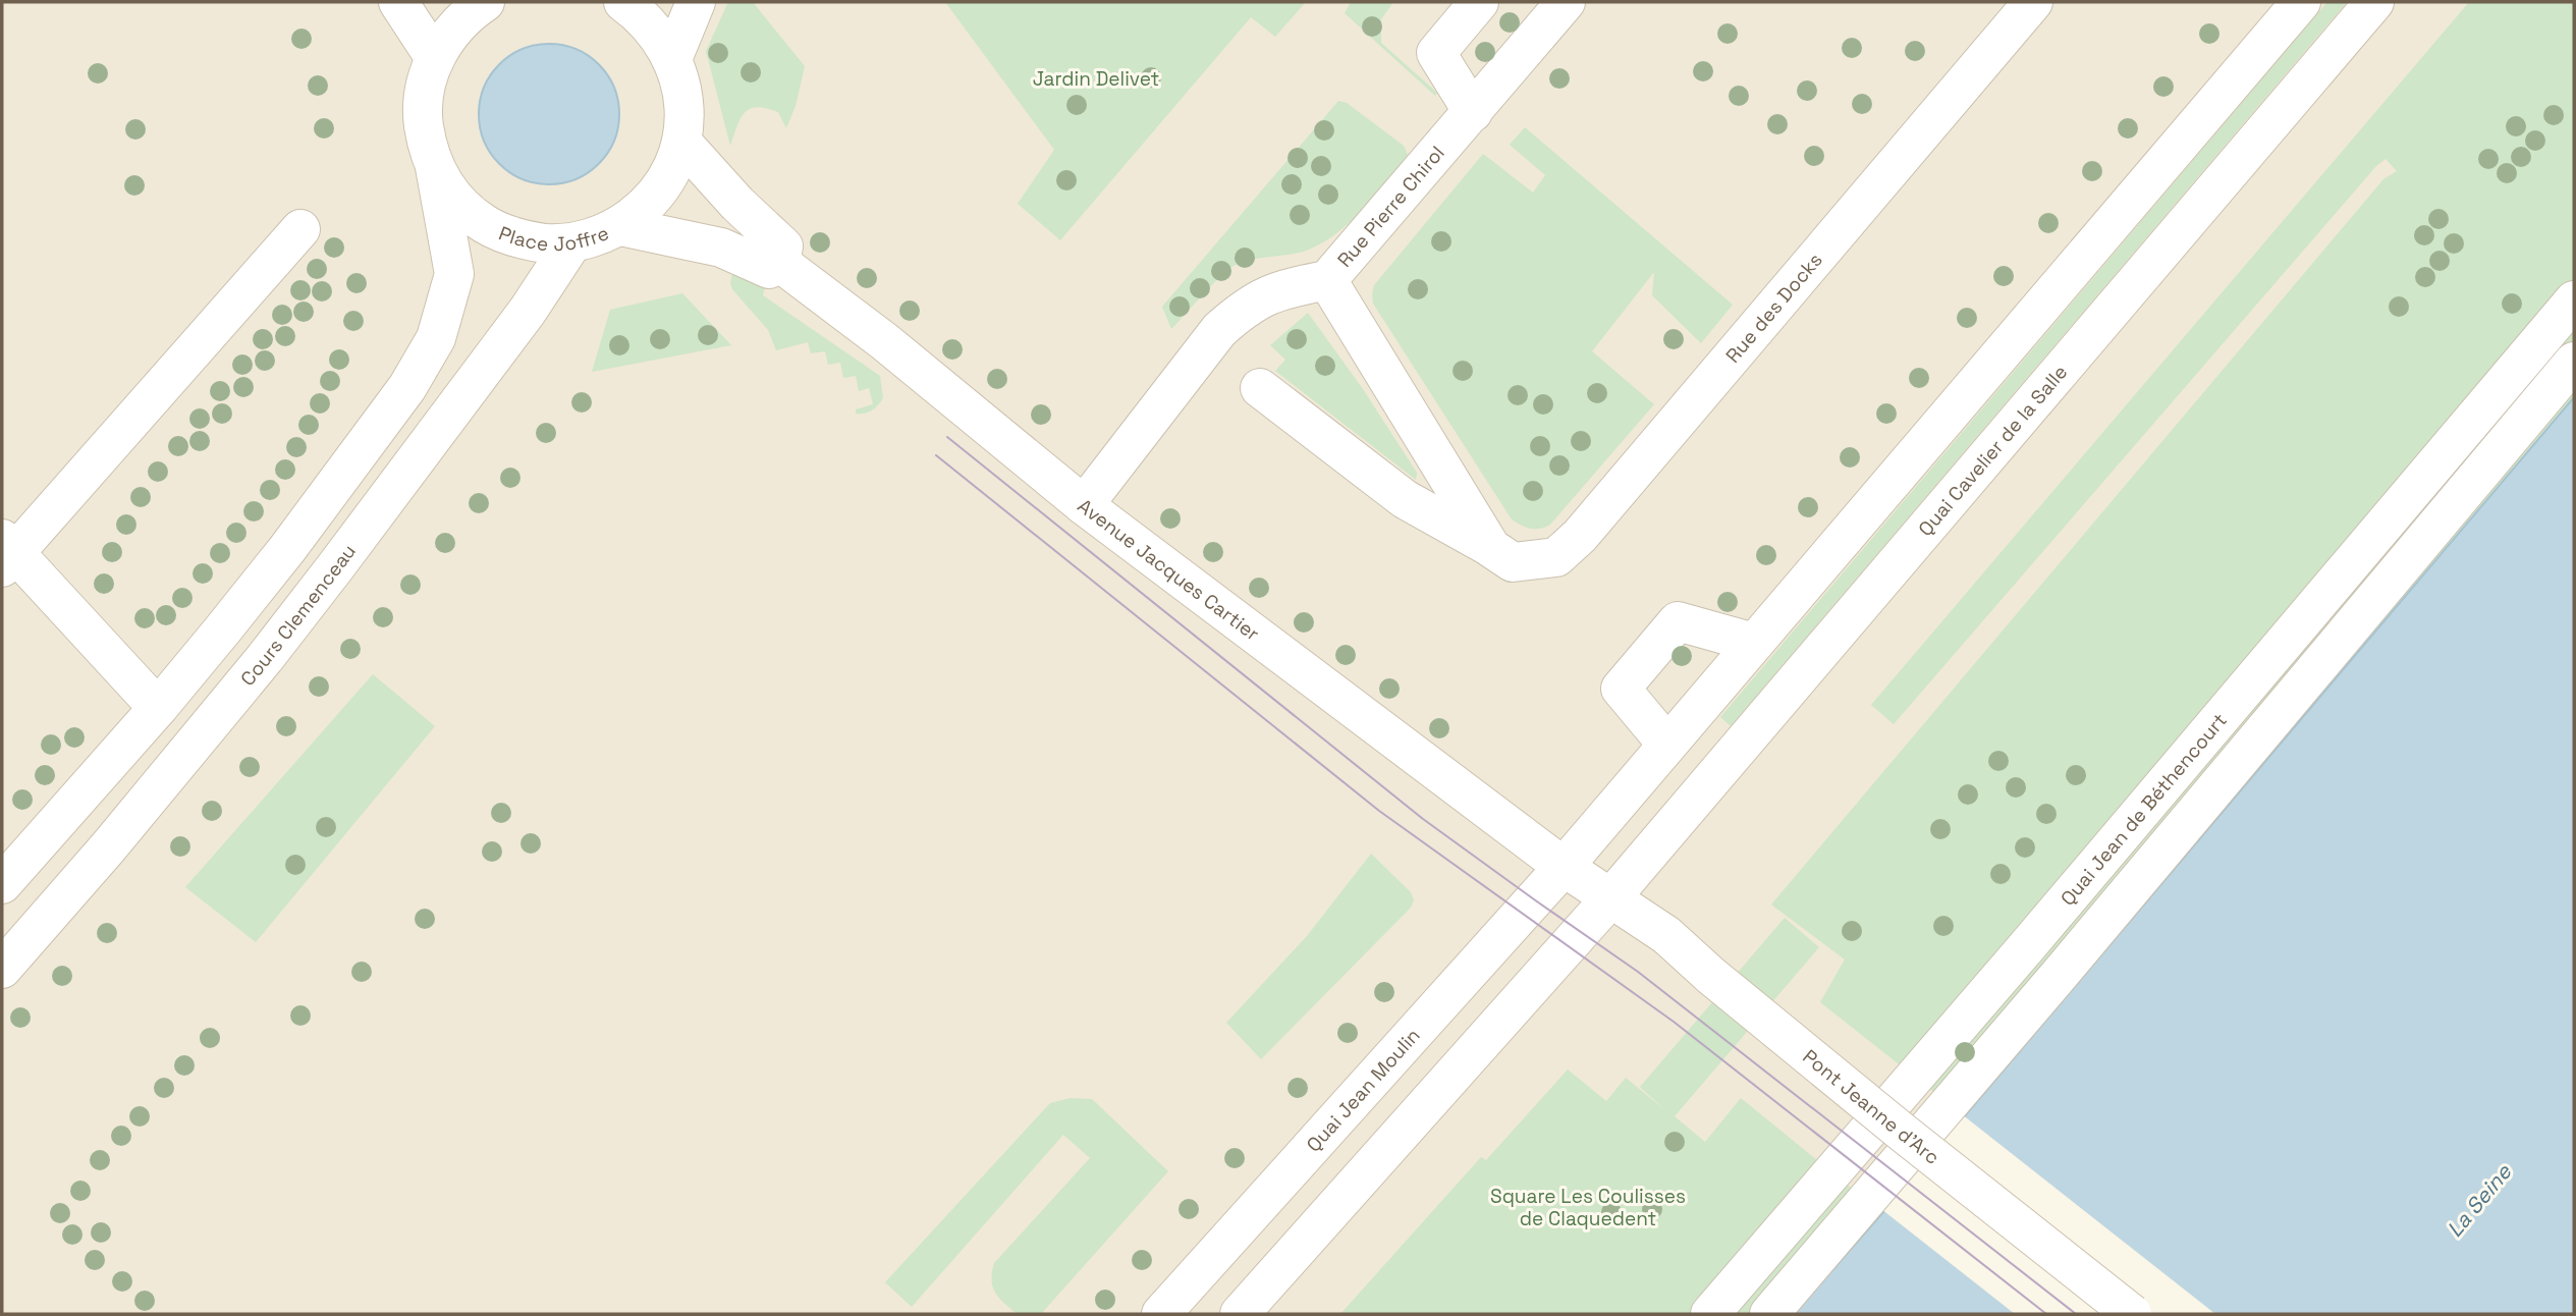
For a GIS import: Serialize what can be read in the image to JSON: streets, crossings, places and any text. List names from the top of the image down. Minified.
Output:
{"streets":{"street":["Rue Pierre Chirol","Place Joffre","Rue des Docks","Quai Cavelier de la Salle","Avenue Jacques Cartier","Cours Clemenceau","Quai Jean de Béthencourt","Quai Jean Moulin","Pont Jeanne d'Arc"]},"crossings":[["Rue Pierre Chirol","Avenue Jacques Cartier"],["Place Joffre","Cours Clemenceau"],["Quai Cavelier de la Salle","Avenue Jacques Cartier"],["Quai Cavelier de la Salle","Pont Jeanne d'Arc"],["Avenue Jacques Cartier","Quai Jean Moulin"],["Avenue Jacques Cartier","Pont Jeanne d'Arc"]],"water":["La Seine"],"parks":["Jardin Delivet","Square Les Coulisses de Claquedent"]}
